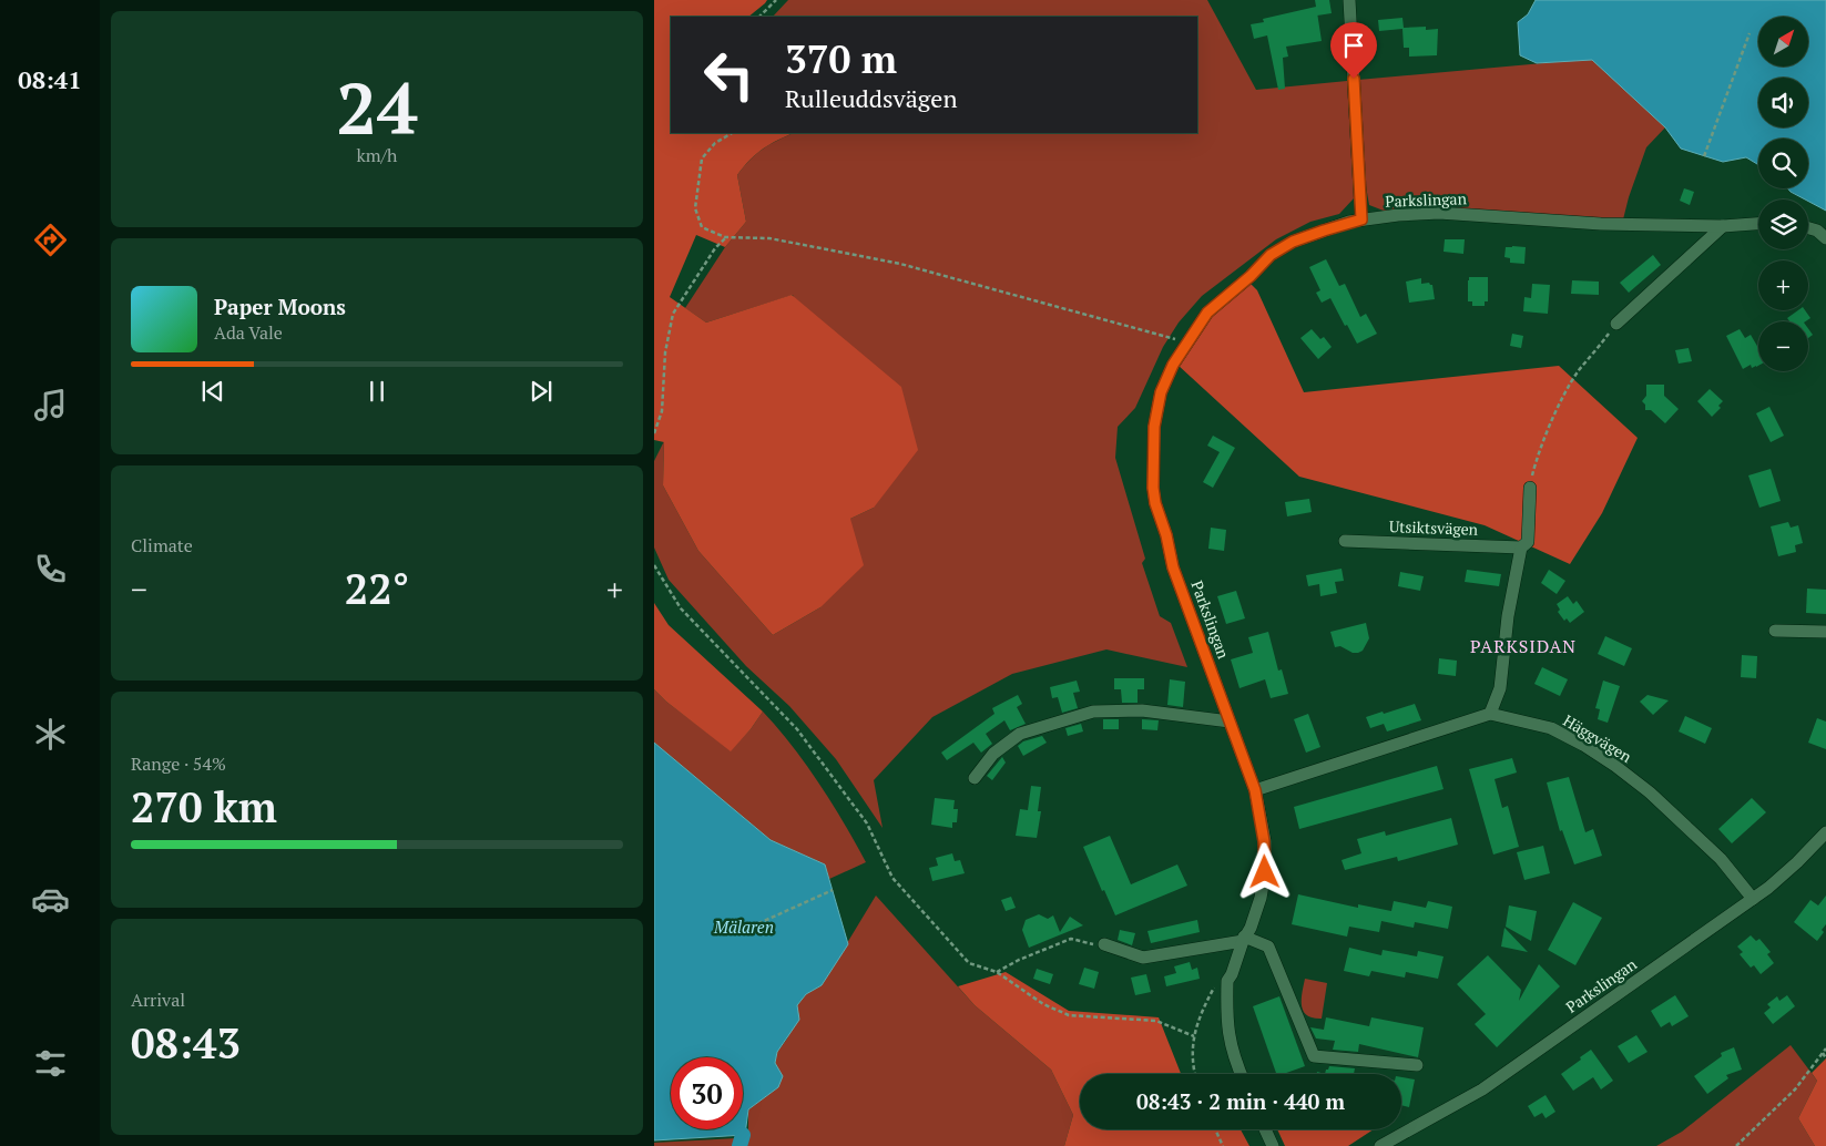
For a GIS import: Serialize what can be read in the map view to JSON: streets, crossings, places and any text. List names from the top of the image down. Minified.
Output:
{"streets":{"street":["Parkslingan","Utsiktsvägen","Häggvägen"]},"crossings":[["Parkslingan","Häggvägen"]],"districts":["PARKSIDAN"],"water":["Mälaren"],"north":"top right","page":{"tabs":"08:41","tile":[["24","km/h"],"Climate",["Range · 54%","270 km"],["Arrival","08:43"]],"map_buttons":["+","−"],"turn":["370 m","Rulleuddsvägen"],"song":["Paper Moons","Ada Vale"],"heat":["−","22°","+"],"limit":"30","trip":"08:43 · 2 min · 440 m"}}
